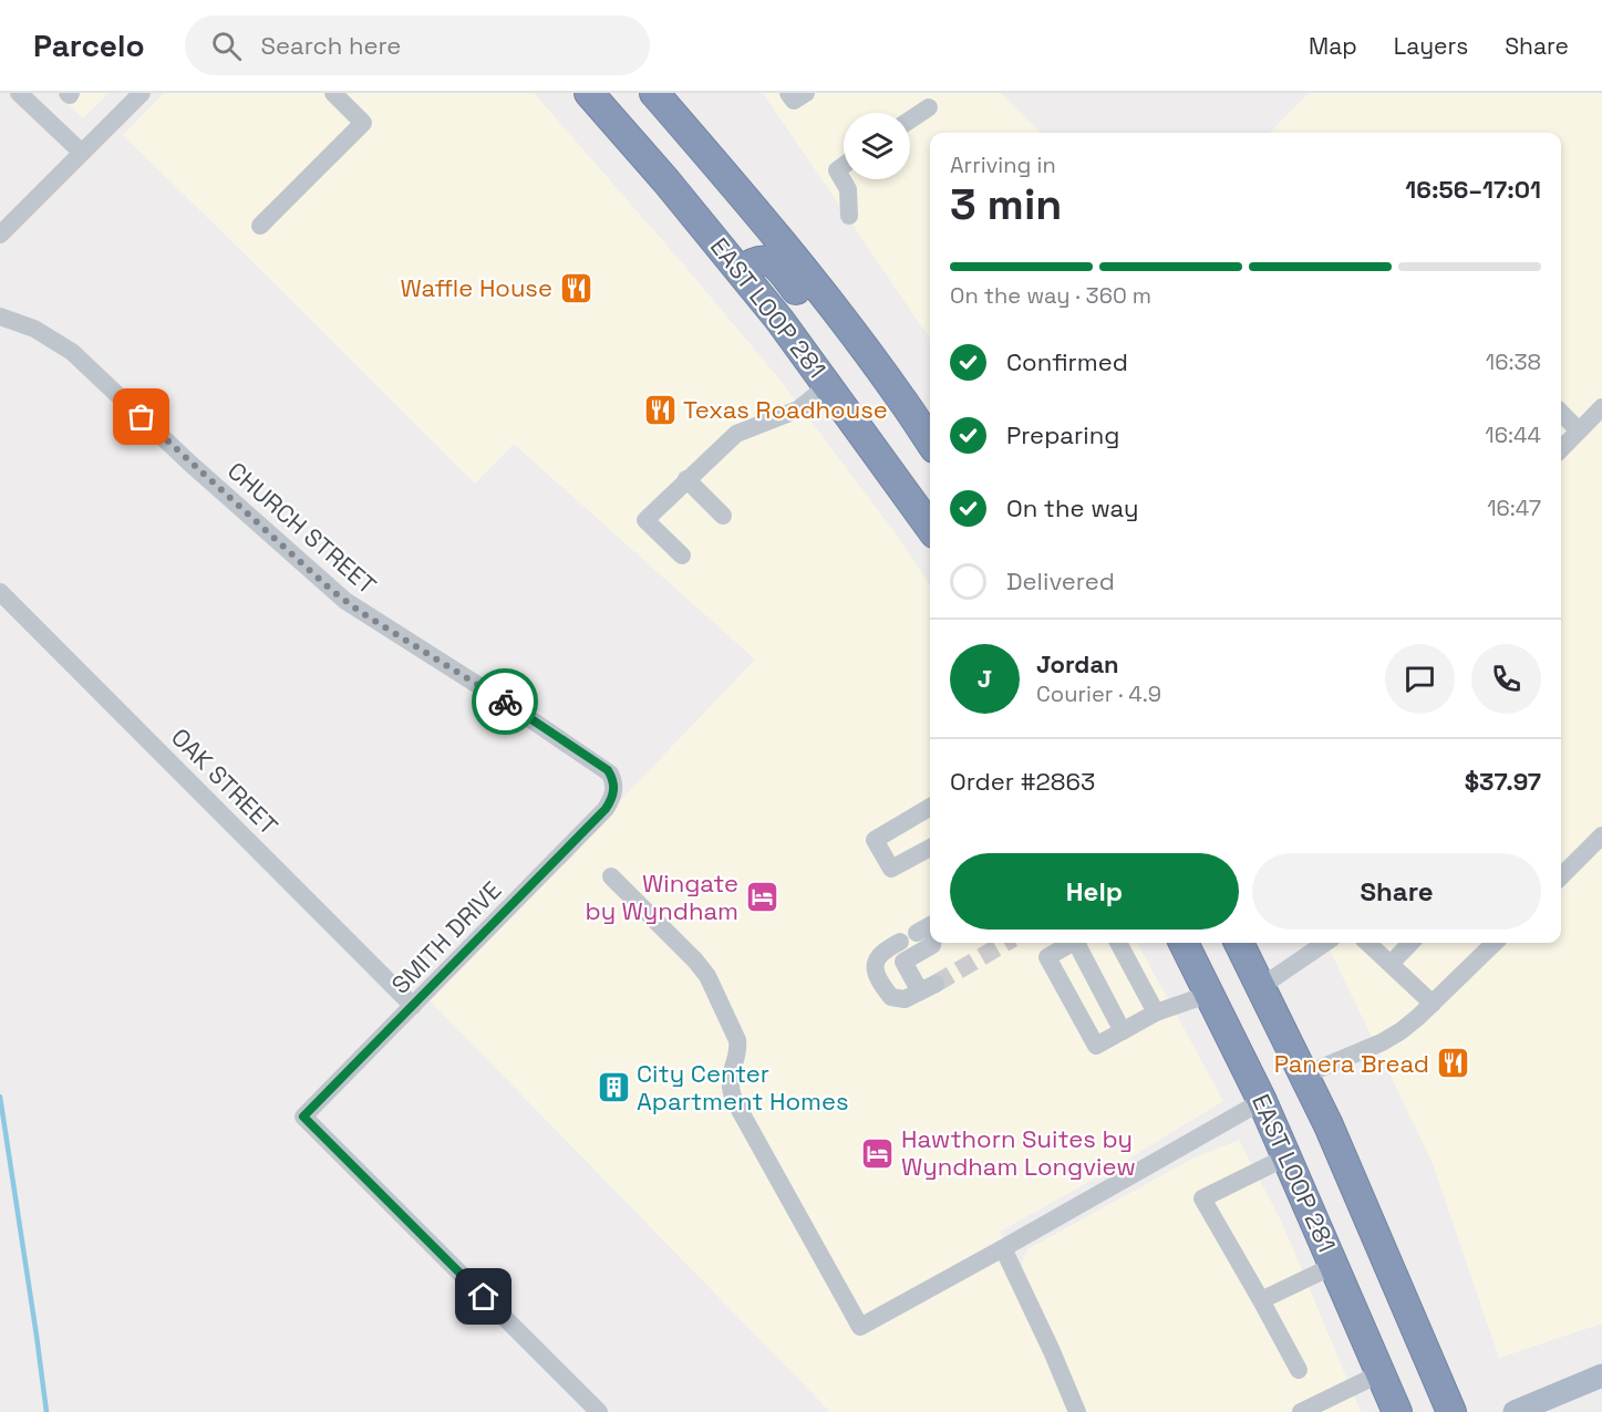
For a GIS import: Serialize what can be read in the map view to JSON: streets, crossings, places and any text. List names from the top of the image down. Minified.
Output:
{"streets":{"highway":["EAST LOOP 281"],"street":["CHURCH STREET","OAK STREET","SMITH DRIVE"]},"crossings":[["CHURCH STREET","SMITH DRIVE"],["OAK STREET","SMITH DRIVE"]],"places":{"restaurant":["Waffle House","Texas Roadhouse","Panera Bread"],"hotel":["Wingate by Wyndham","Hawthorn Suites by Wyndham Longview"],"building":["City Center Apartment Homes"]},"page":{"header":"Parcelo","search":"Search here","nav":["Map","Layers","Share"],"heading":["3 min","Arriving in","16:56–17:01"],"panel":["Jordan","Courier · 4.9","Order #2863","$37.97"],"bar":"On the way · 360 m","list":[["Confirmed","16:38"],["Preparing","16:44"],["On the way","16:47"],"Delivered"],"round":"J","buttons":["Help","Share"]}}
